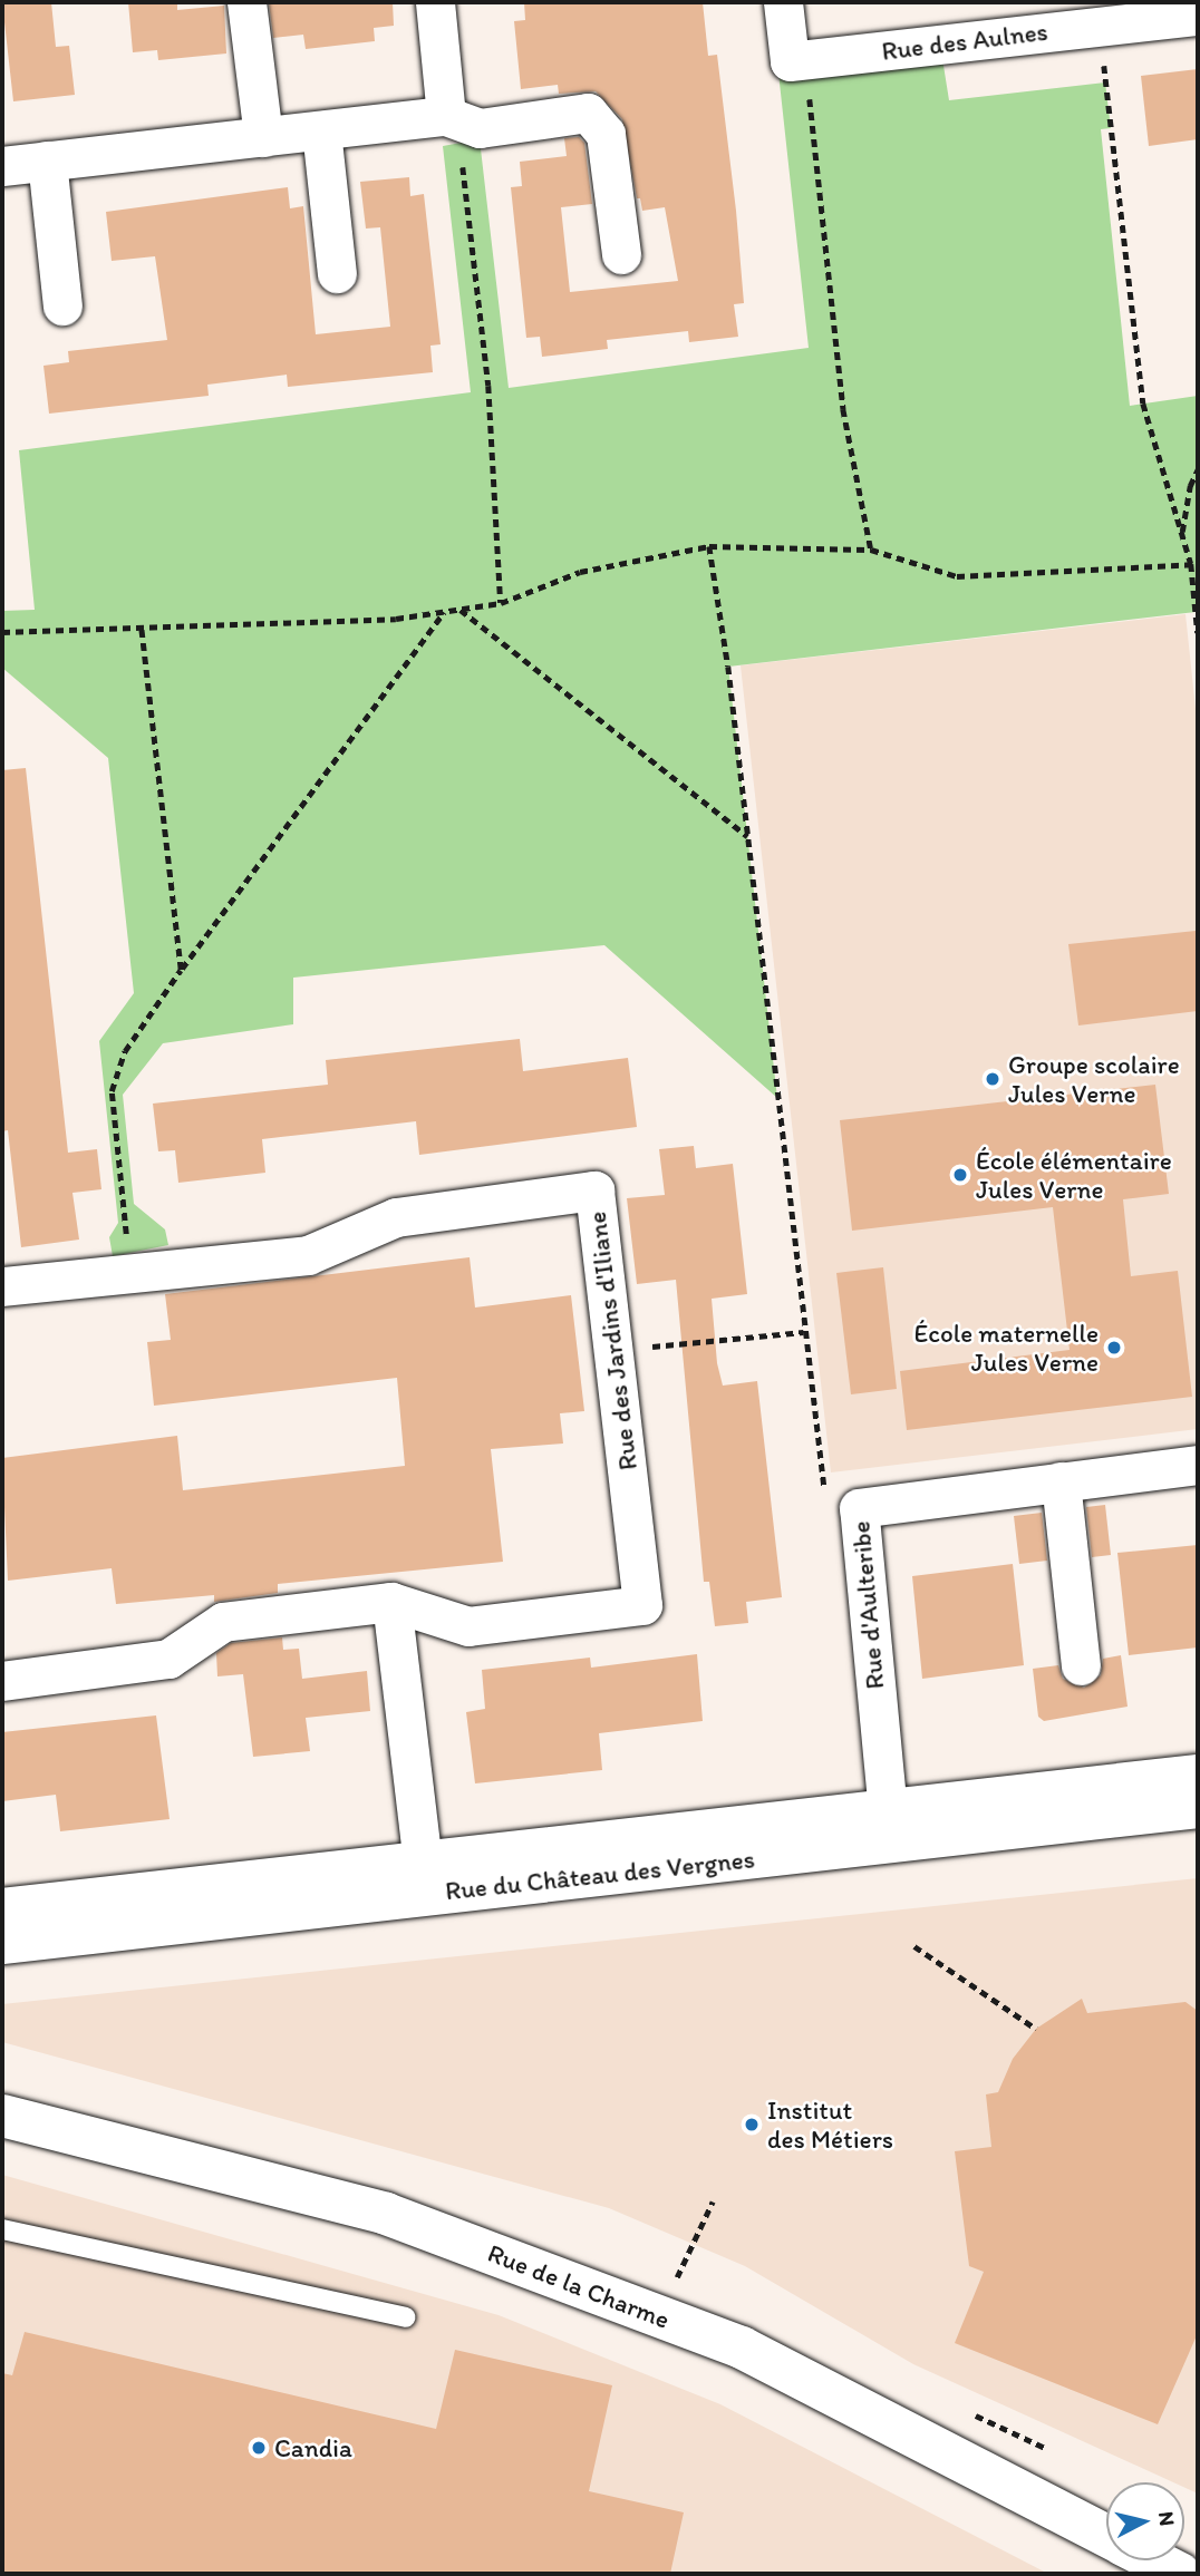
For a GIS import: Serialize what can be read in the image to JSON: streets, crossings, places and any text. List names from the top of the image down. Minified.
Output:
{"streets":{"main road":["Rue du Château des Vergnes","Rue de la Charme"],"street":["Rue des Aulnes","Rue des Jardins d'Iliane","Rue d'Aulteribe"]},"crossings":[["Rue d'Aulteribe","Rue du Château des Vergnes"]],"places":["Groupe scolaire Jules Verne","École élémentaire Jules Verne","École maternelle Jules Verne","Institut des Métiers","Candia"],"north":"right"}
